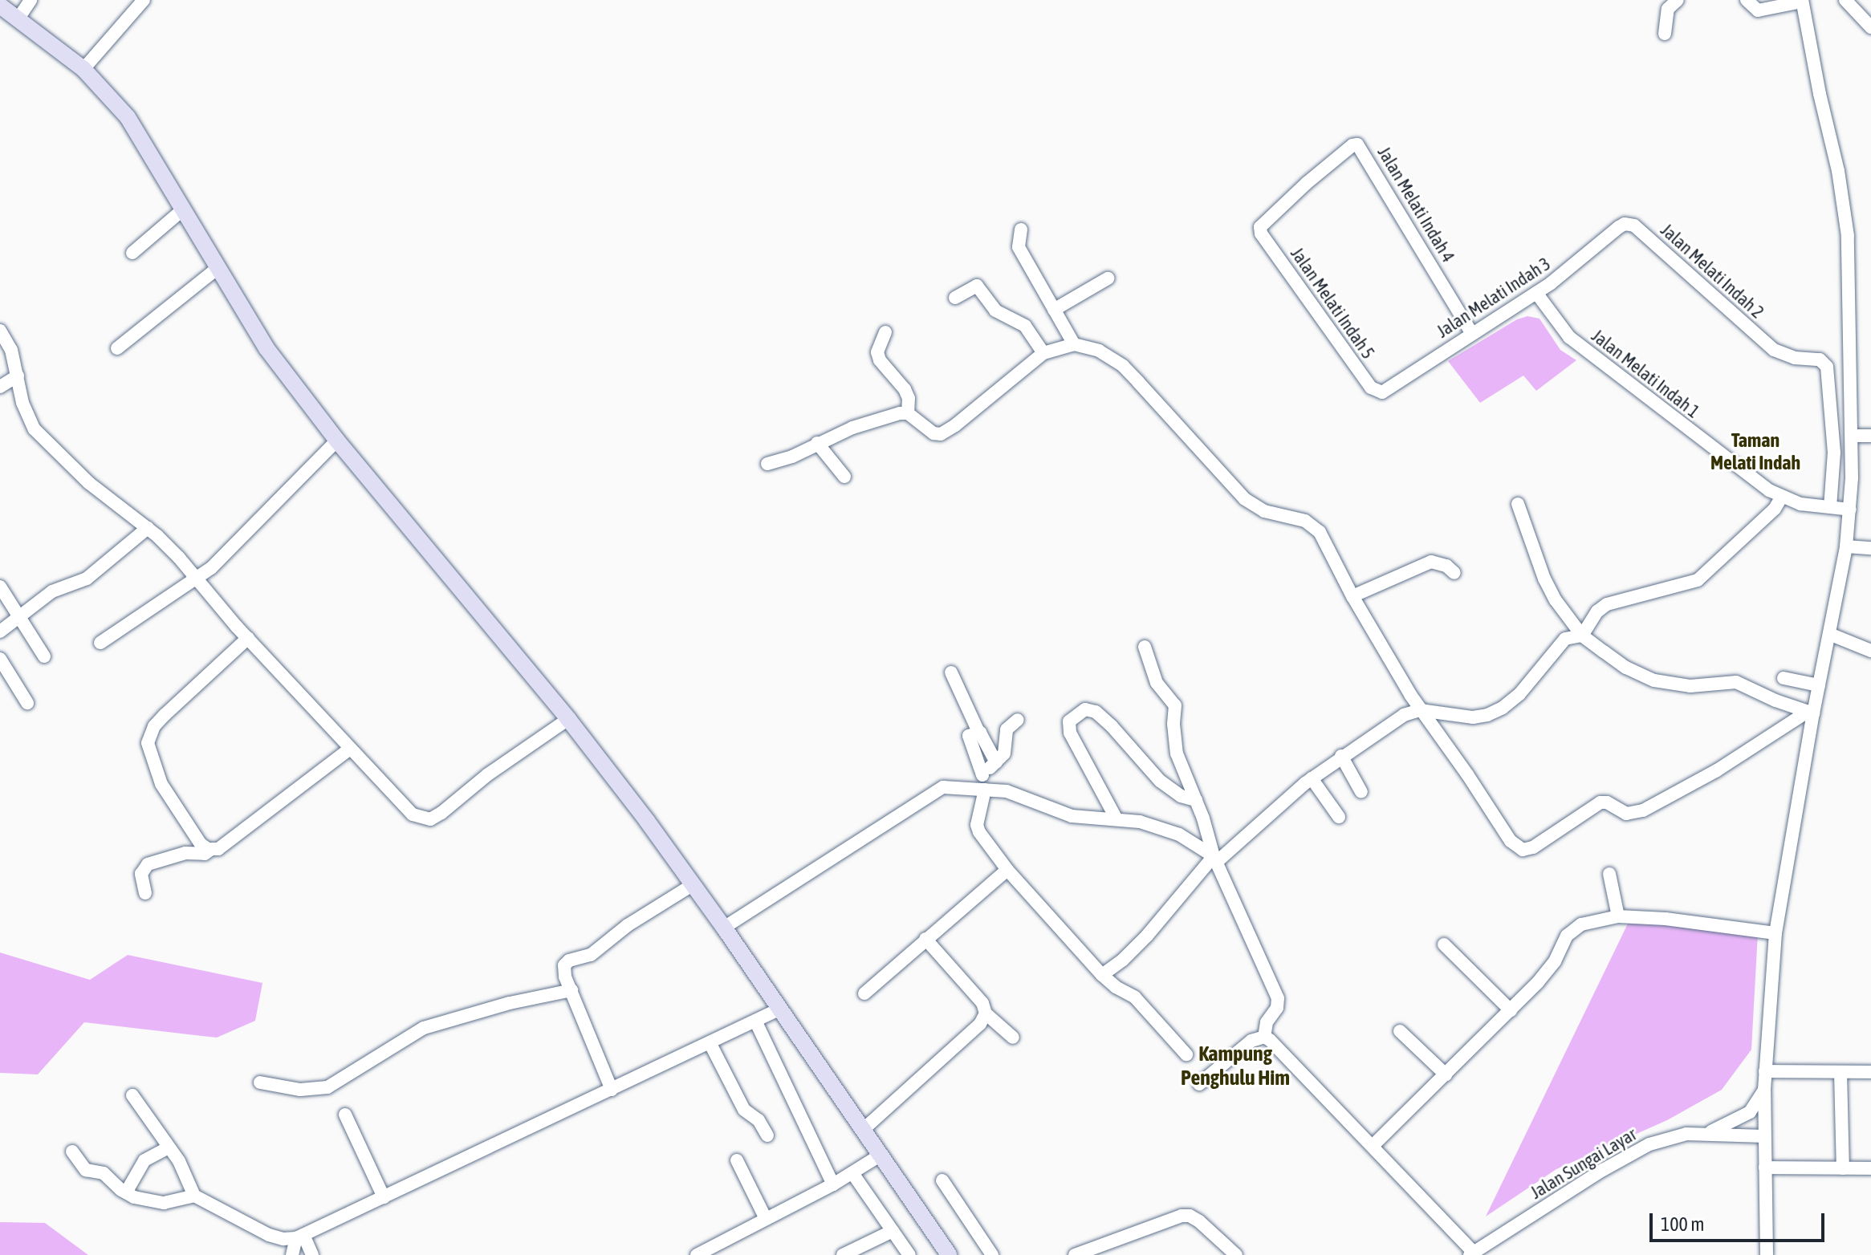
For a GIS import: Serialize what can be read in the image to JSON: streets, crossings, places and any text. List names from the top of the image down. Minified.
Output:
{"streets":{"street":["Jalan Melati Indah 4","Jalan Melati Indah 2","Jalan Melati Indah 3","Jalan Melati Indah 5","Jalan Melati Indah 1","Jalan Sungai Layar"]},"crossings":[["Jalan Melati Indah 4","Jalan Melati Indah 3"],["Jalan Melati Indah 4","Jalan Melati Indah 5"],["Jalan Melati Indah 2","Jalan Melati Indah 3"],["Jalan Melati Indah 2","Jalan Melati Indah 1"],["Jalan Melati Indah 3","Jalan Melati Indah 5"],["Jalan Melati Indah 3","Jalan Melati Indah 1"]],"districts":["Taman Melati Indah","Kampung Penghulu Him"],"scale_bar":"100 m"}
